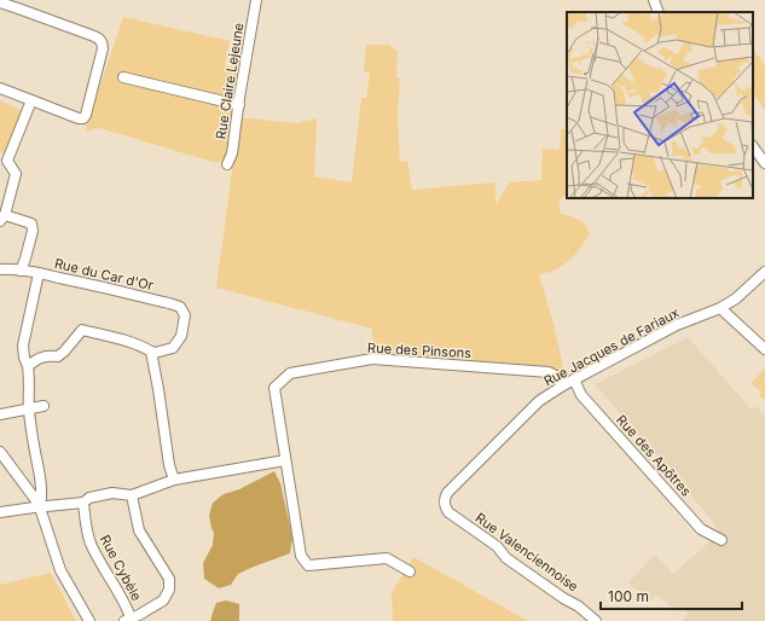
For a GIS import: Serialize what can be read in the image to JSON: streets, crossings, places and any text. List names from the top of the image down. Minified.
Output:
{"streets":{"street":["Rue Claire Lejeune","Rue du Car d'Or","Rue Jacques de Fariaux","Rue des Pinsons","Rue des Apôtres","Rue Valenciennoise","Rue Cybèle"]},"crossings":[["Rue Jacques de Fariaux","Rue des Pinsons"],["Rue Jacques de Fariaux","Rue des Apôtres"],["Rue Jacques de Fariaux","Rue Valenciennoise"]],"scale_bar":"100 m"}
